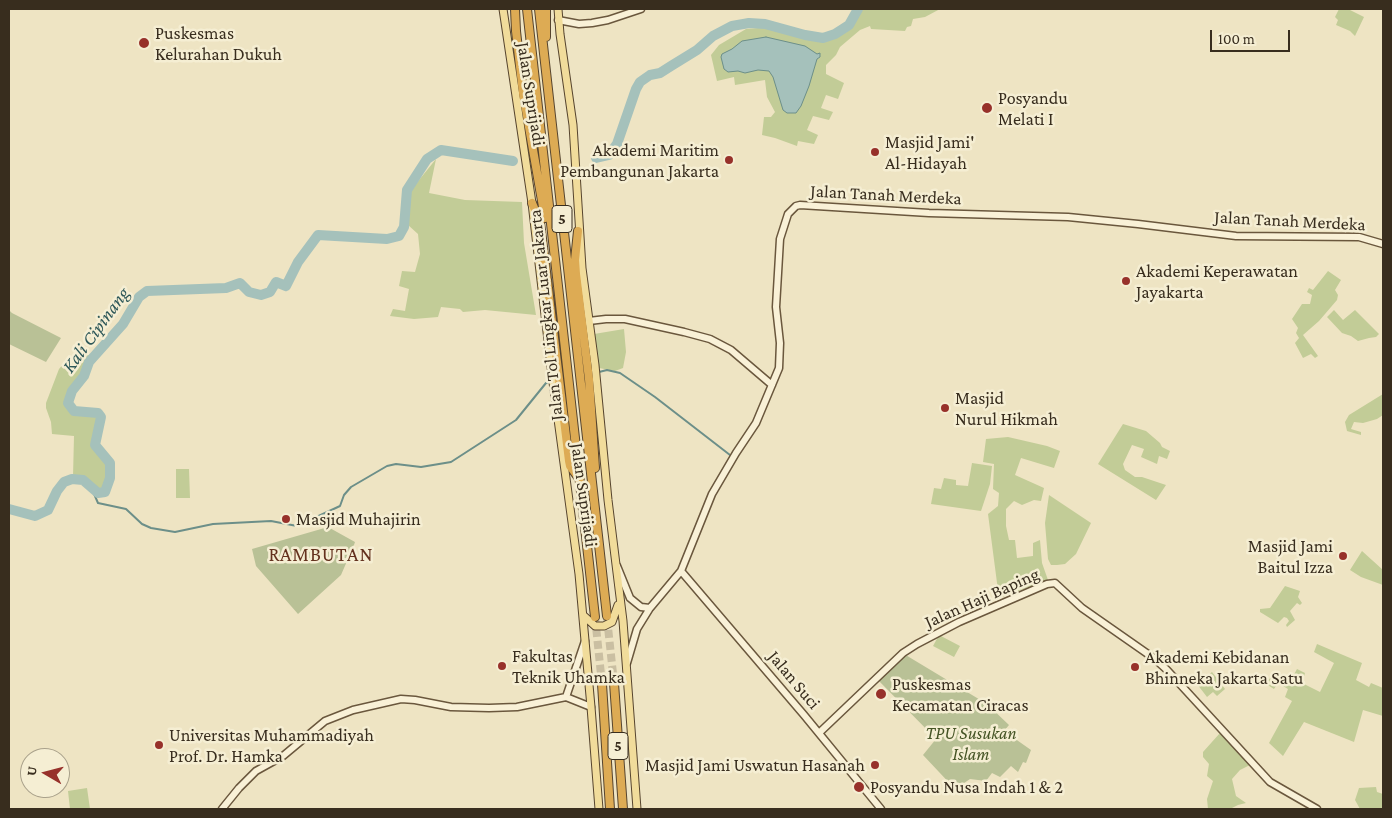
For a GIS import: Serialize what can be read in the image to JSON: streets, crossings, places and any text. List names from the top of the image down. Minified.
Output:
{"streets":{"highway":["5","Jalan Tol Lingkar Luar Jakarta"],"main road":["Jalan Suprijadi"],"street":["Jalan Tanah Merdeka","Jalan Haji Baping","Jalan Suci"]},"crossings":[["Jalan Suprijadi","Jalan Tanah Merdeka"],["Jalan Tanah Merdeka","Jalan Suci"],["Jalan Haji Baping","Jalan Suci"]],"districts":["RAMBUTAN"],"water":["Kali Cipinang"],"parks":["TPU Susukan Islam"],"places":["Puskesmas Kelurahan Dukuh","Posyandu Melati I","Masjid Jami' Al-Hidayah","Akademi Maritim Pembangunan Jakarta","Akademi Keperawatan Jayakarta","Masjid Nurul Hikmah","Masjid Muhajirin","Masjid Jami Baitul Izza","Fakultas Teknik Uhamka","Akademi Kebidanan Bhinneka Jakarta Satu","Puskesmas Kecamatan Ciracas","Universitas Muhammadiyah Prof. Dr. Hamka","Masjid Jami Uswatun Hasanah","Posyandu Nusa Indah 1 & 2"],"scale_bar":"100 m","north":"left"}
